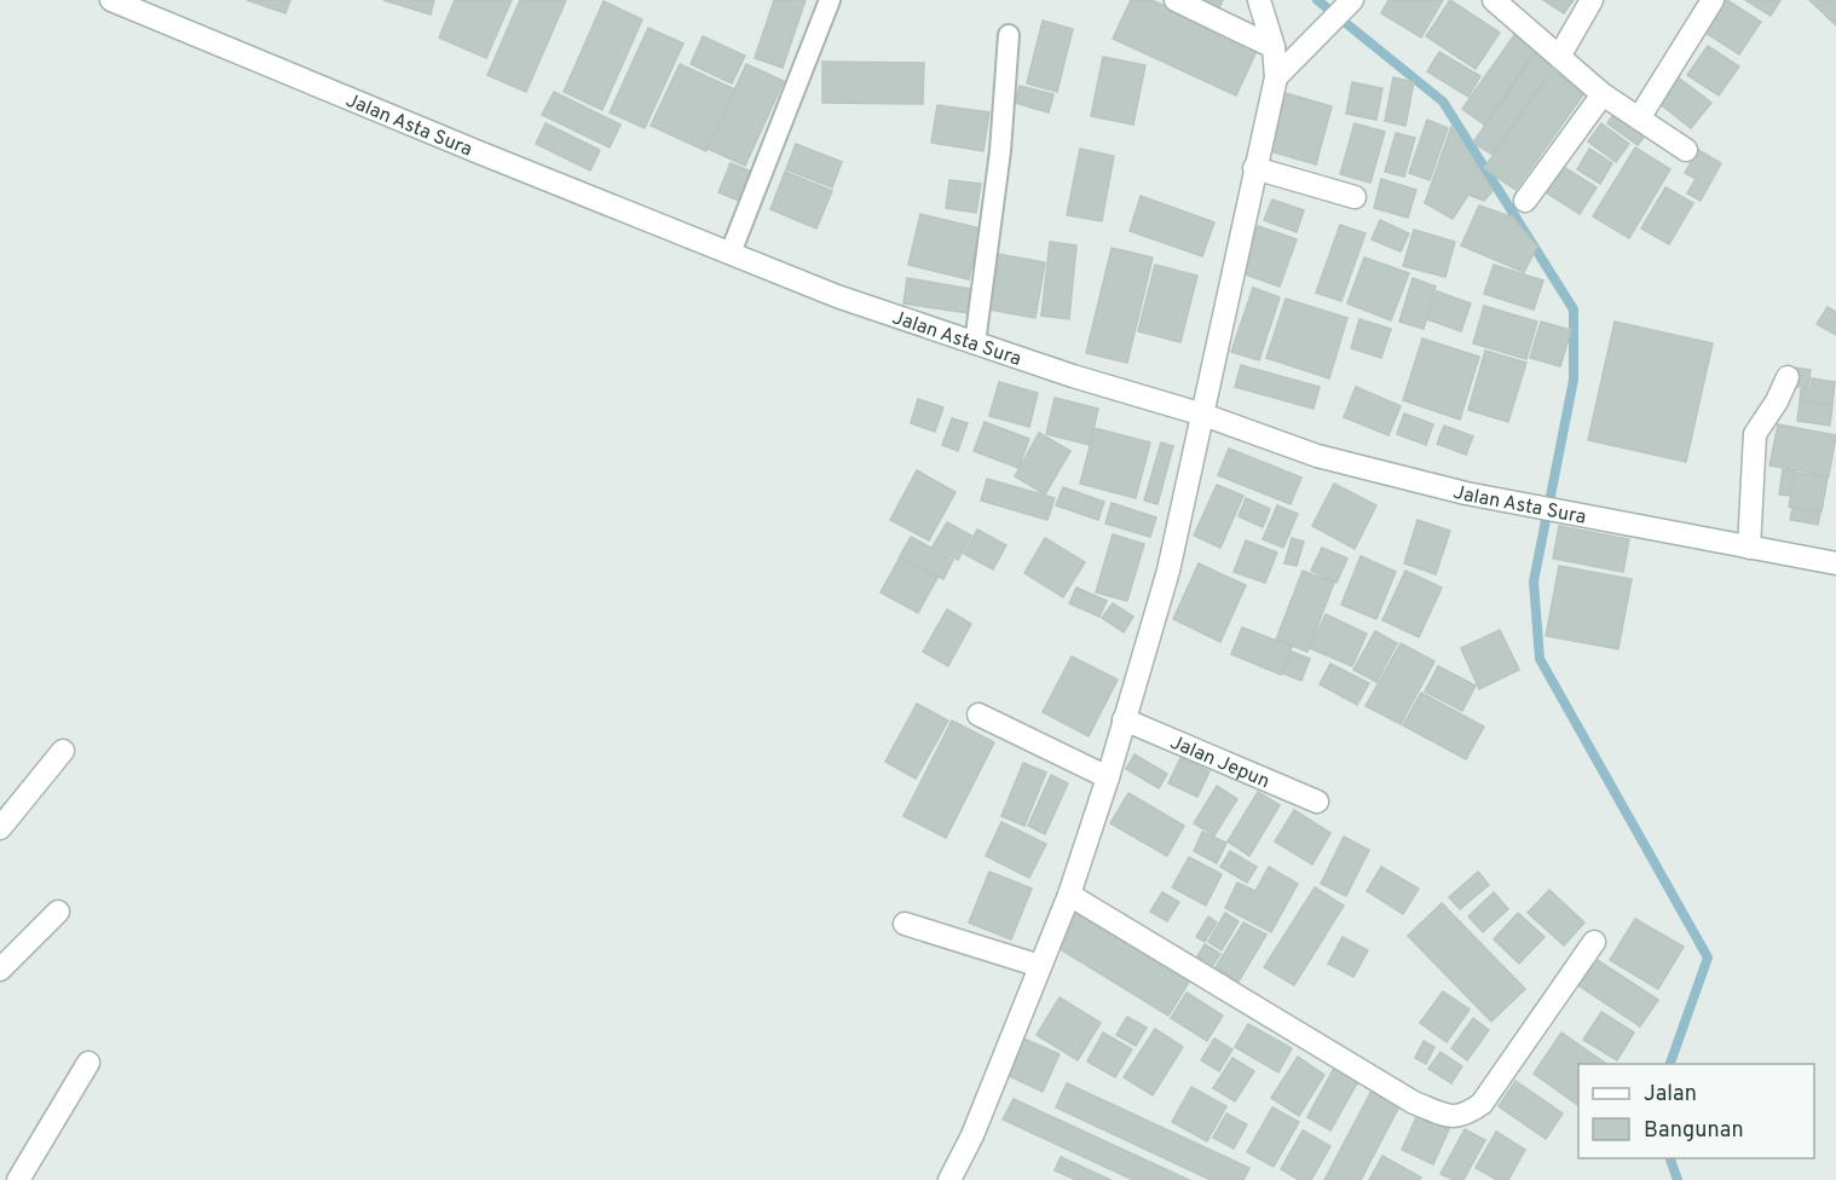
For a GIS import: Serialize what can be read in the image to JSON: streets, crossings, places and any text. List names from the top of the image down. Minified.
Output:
{"streets":{"street":["Jalan Asta Sura","Jalan Jepun"]},"legend":["Jalan","Bangunan"]}
